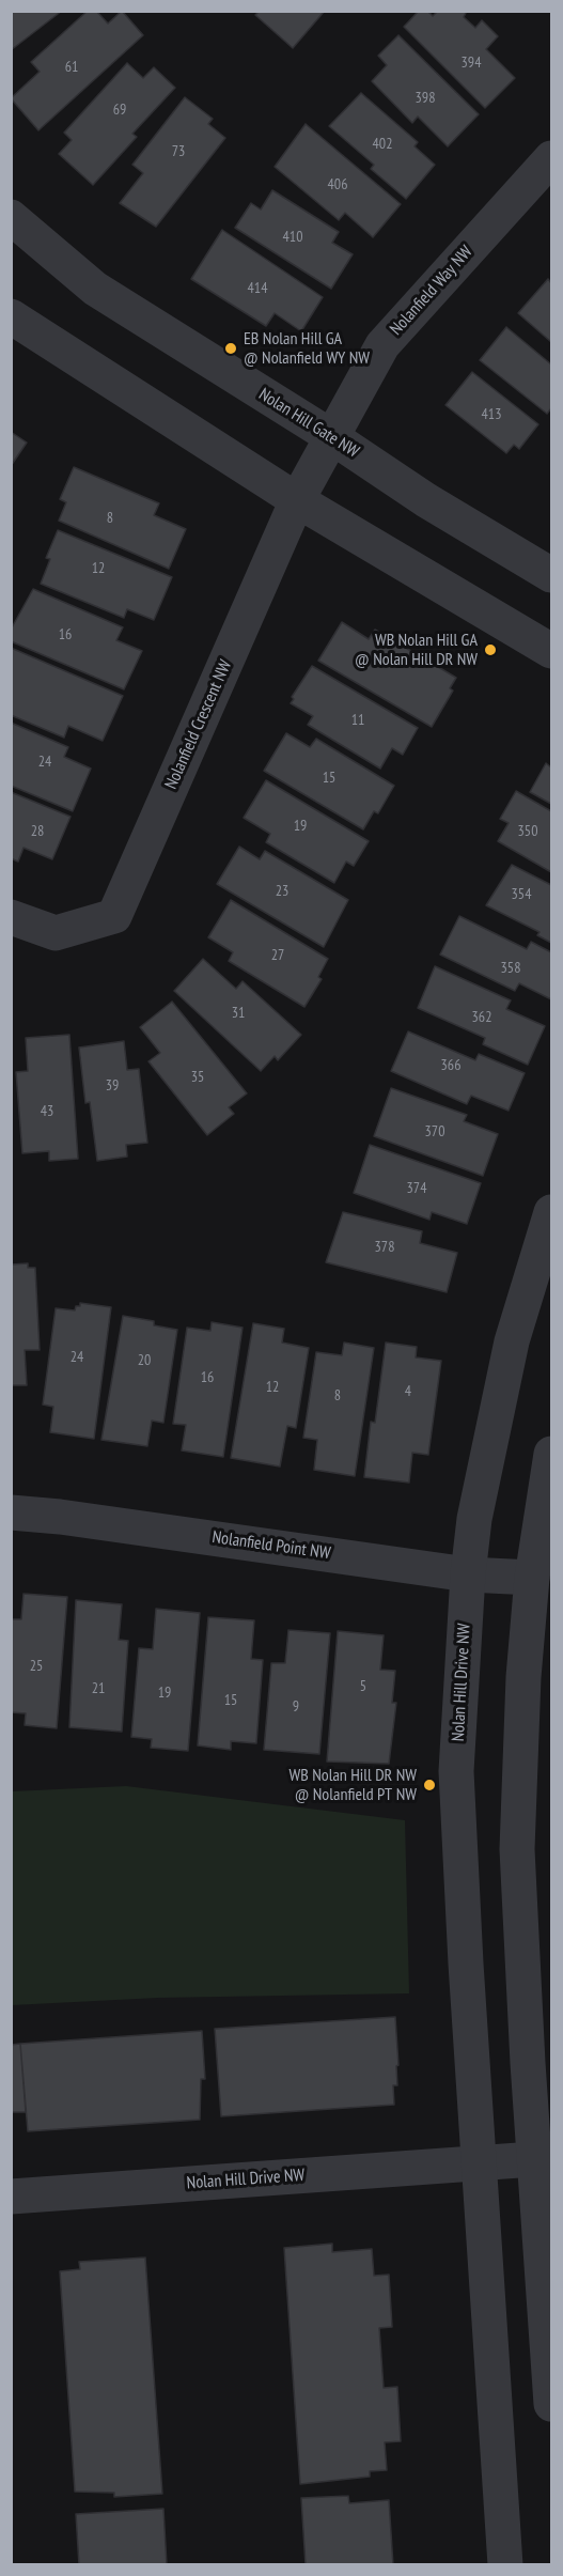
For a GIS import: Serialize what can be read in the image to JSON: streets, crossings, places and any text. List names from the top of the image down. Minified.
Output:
{"streets":{"street":["Nolanfield Way NW","Nolan Hill Gate NW","Nolanfield Crescent NW","Nolanfield Point NW","Nolan Hill Drive NW"]},"crossings":[["Nolanfield Way NW","Nolan Hill Gate NW"],["Nolanfield Way NW","Nolanfield Crescent NW"],["Nolan Hill Gate NW","Nolanfield Crescent NW"],["Nolanfield Point NW","Nolan Hill Drive NW"]],"places":["EB Nolan Hill GA @ Nolanfield WY NW","WB Nolan Hill GA @ Nolan Hill DR NW","WB Nolan Hill DR NW @ Nolanfield PT NW"],"house_numbers":["394","61","398","69","402","73","406","410","414","413","8","12","16","11","24","15","19","28","350","23","354","27","358","31","362","366","35","39","43","370","374","378","24","20","16","12","4","8","25","5","21","19","15","9"]}
